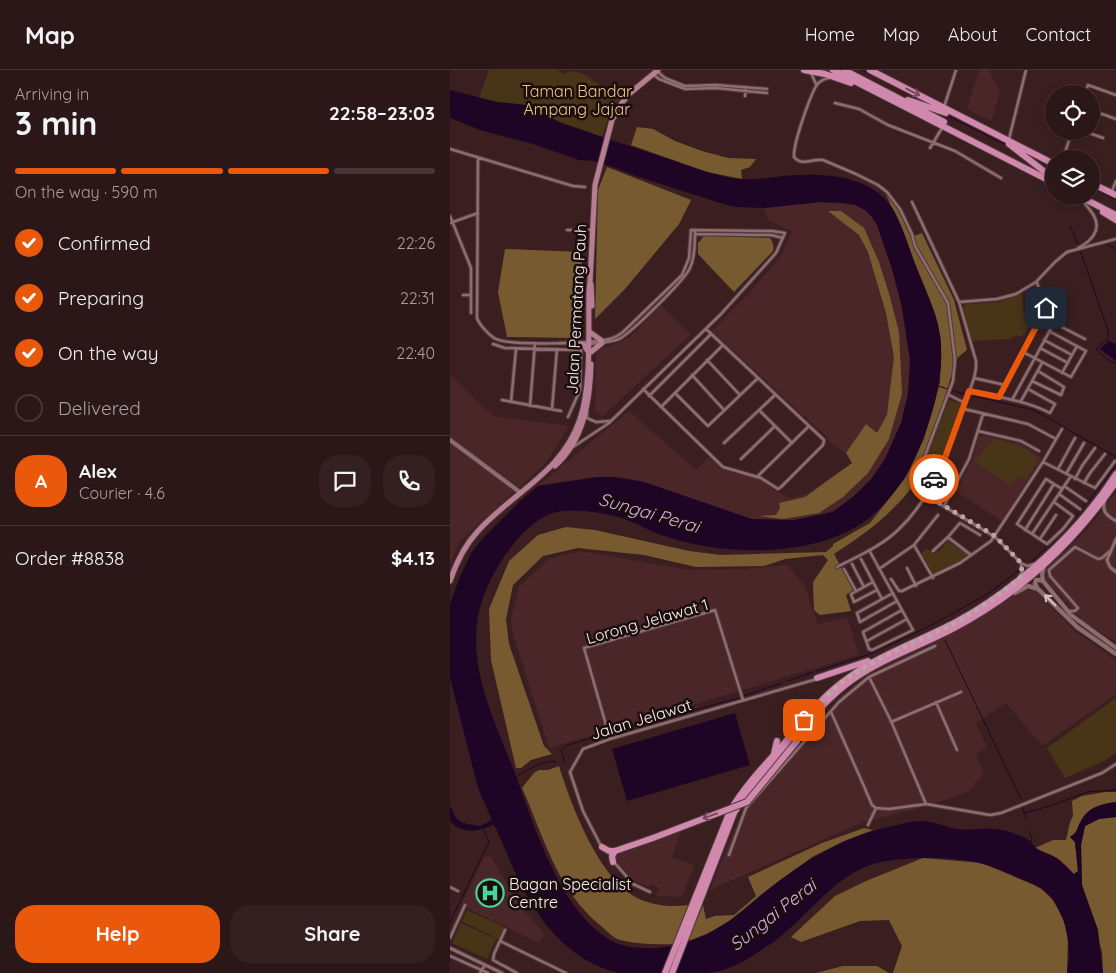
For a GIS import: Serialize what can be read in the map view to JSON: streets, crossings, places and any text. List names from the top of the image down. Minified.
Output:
{"streets":{"main road":["Jalan Permatang Pauh"],"street":["Lorong Jelawat 1","Jalan Jelawat"]},"crossings":[["Lorong Jelawat 1","Jalan Jelawat"]],"water":["Sungai Perai"],"parks":["Taman Bandar Ampang Jajar"],"places":{"hospital":["Bagan Specialist Centre"]},"page":{"header":"Map","nav":["Home","Map","About","Contact"],"heading":["3 min","Arriving in","22:58–23:03"],"panel":["Alex","Courier · 4.6","Order #8838","$4.13"],"bar":"On the way · 590 m","list":[["Confirmed","22:26"],["Preparing","22:31"],["On the way","22:40"],"Delivered"],"round":"A","buttons":["Help","Share"]}}
